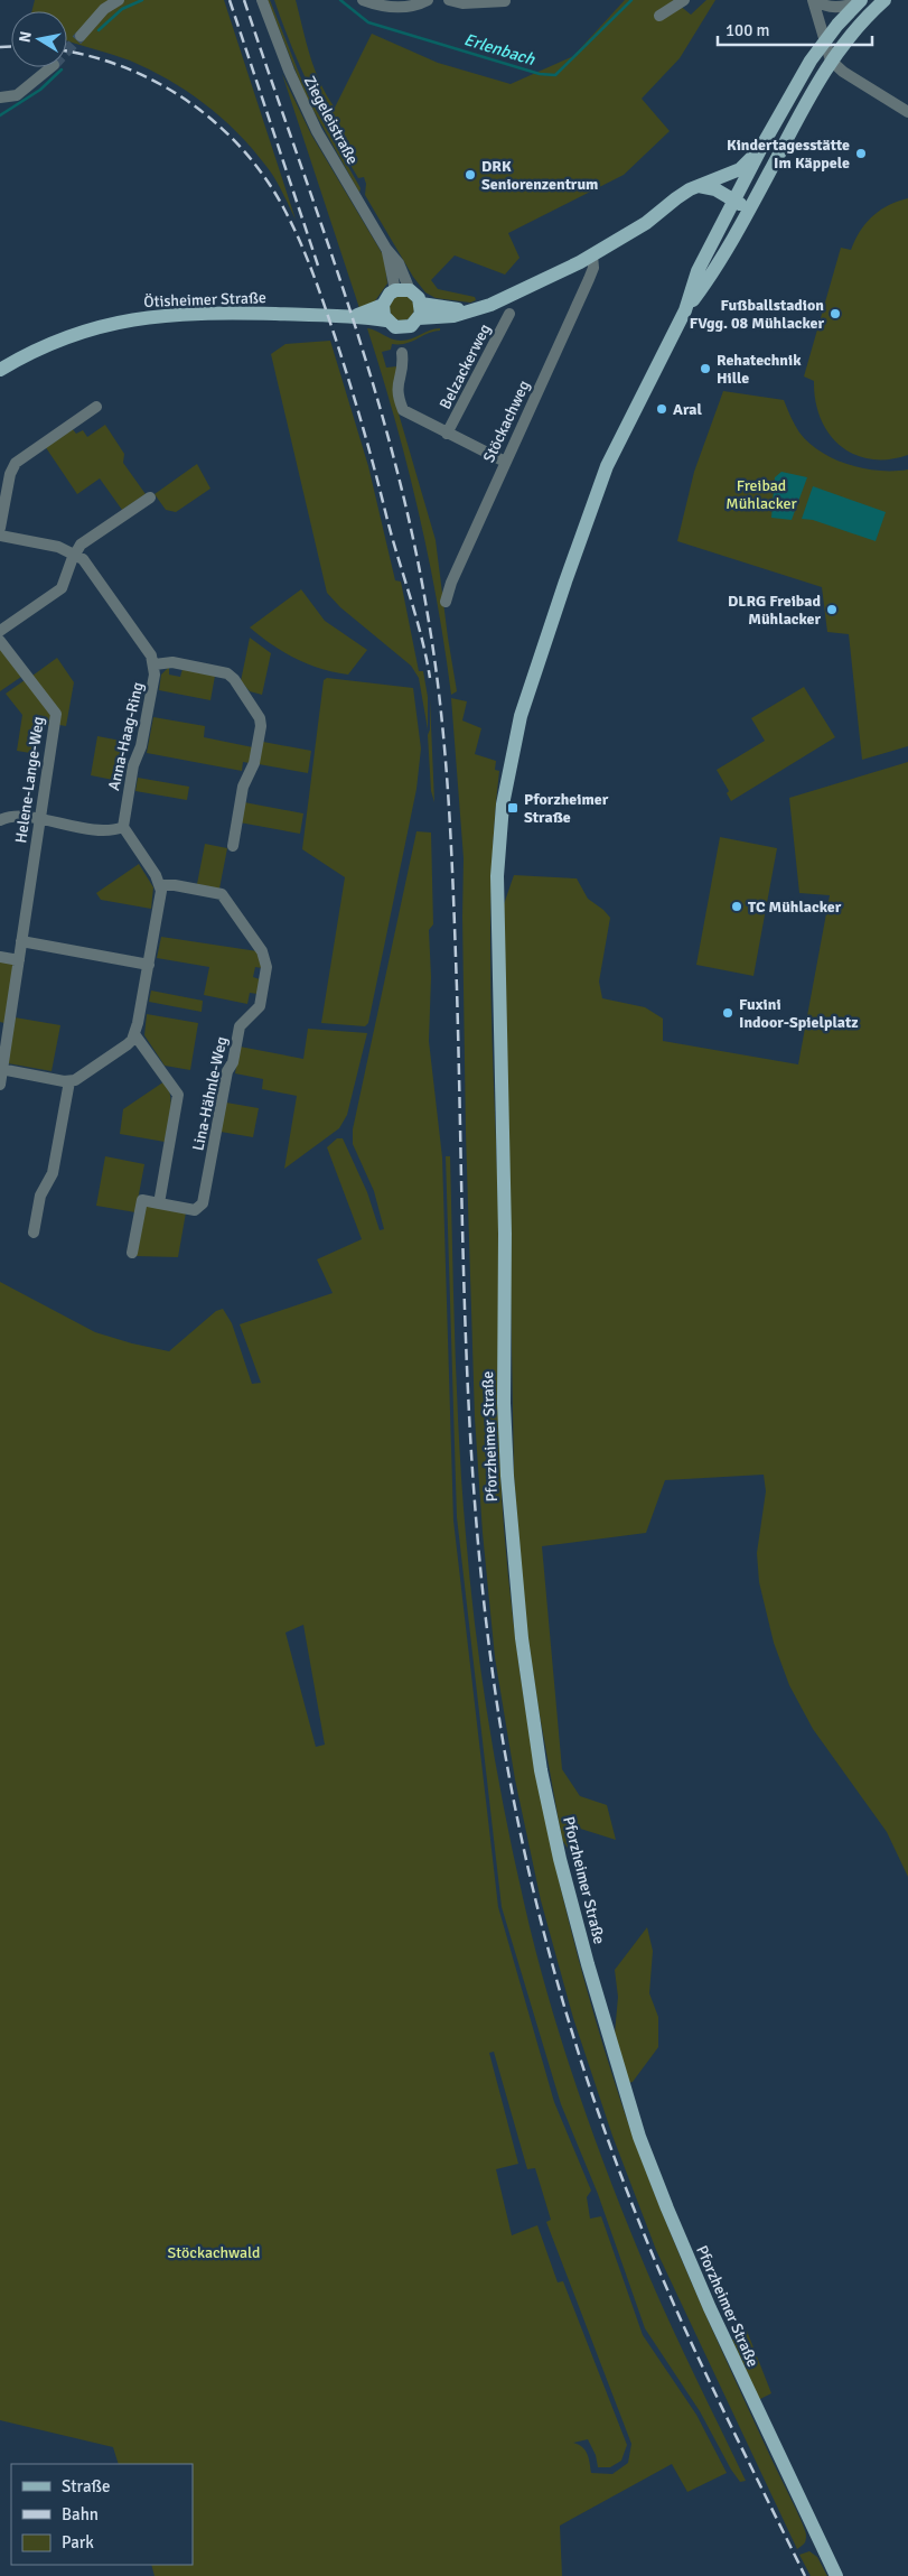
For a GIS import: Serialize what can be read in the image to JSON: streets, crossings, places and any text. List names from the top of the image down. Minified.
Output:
{"streets":{"main road":["Ötisheimer Straße","Pforzheimer Straße"],"street":["Ziegeleistraße","Belzackerweg","Stöckachweg","Anna-Haag-Ring","Helene-Lange-Weg","Lina-Hähnle-Weg"]},"crossings":[["Belzackerweg","Stöckachweg"]],"water":["Erlenbach"],"parks":["Freibad Mühlacker","Stöckachwald"],"places":{"other":["Kindertagesstätte Im Käppele","DRK Seniorenzentrum","Fußballstadion FVgg. 08 Mühlacker","Rehatechnik Hille","Aral","DLRG Freibad Mühlacker","TC Mühlacker","Fuxini Indoor-Spielplatz"],"transit":["Pforzheimer Straße"]},"legend":["Straße","Bahn","Park"],"scale_bar":"100 m","north":"left"}
